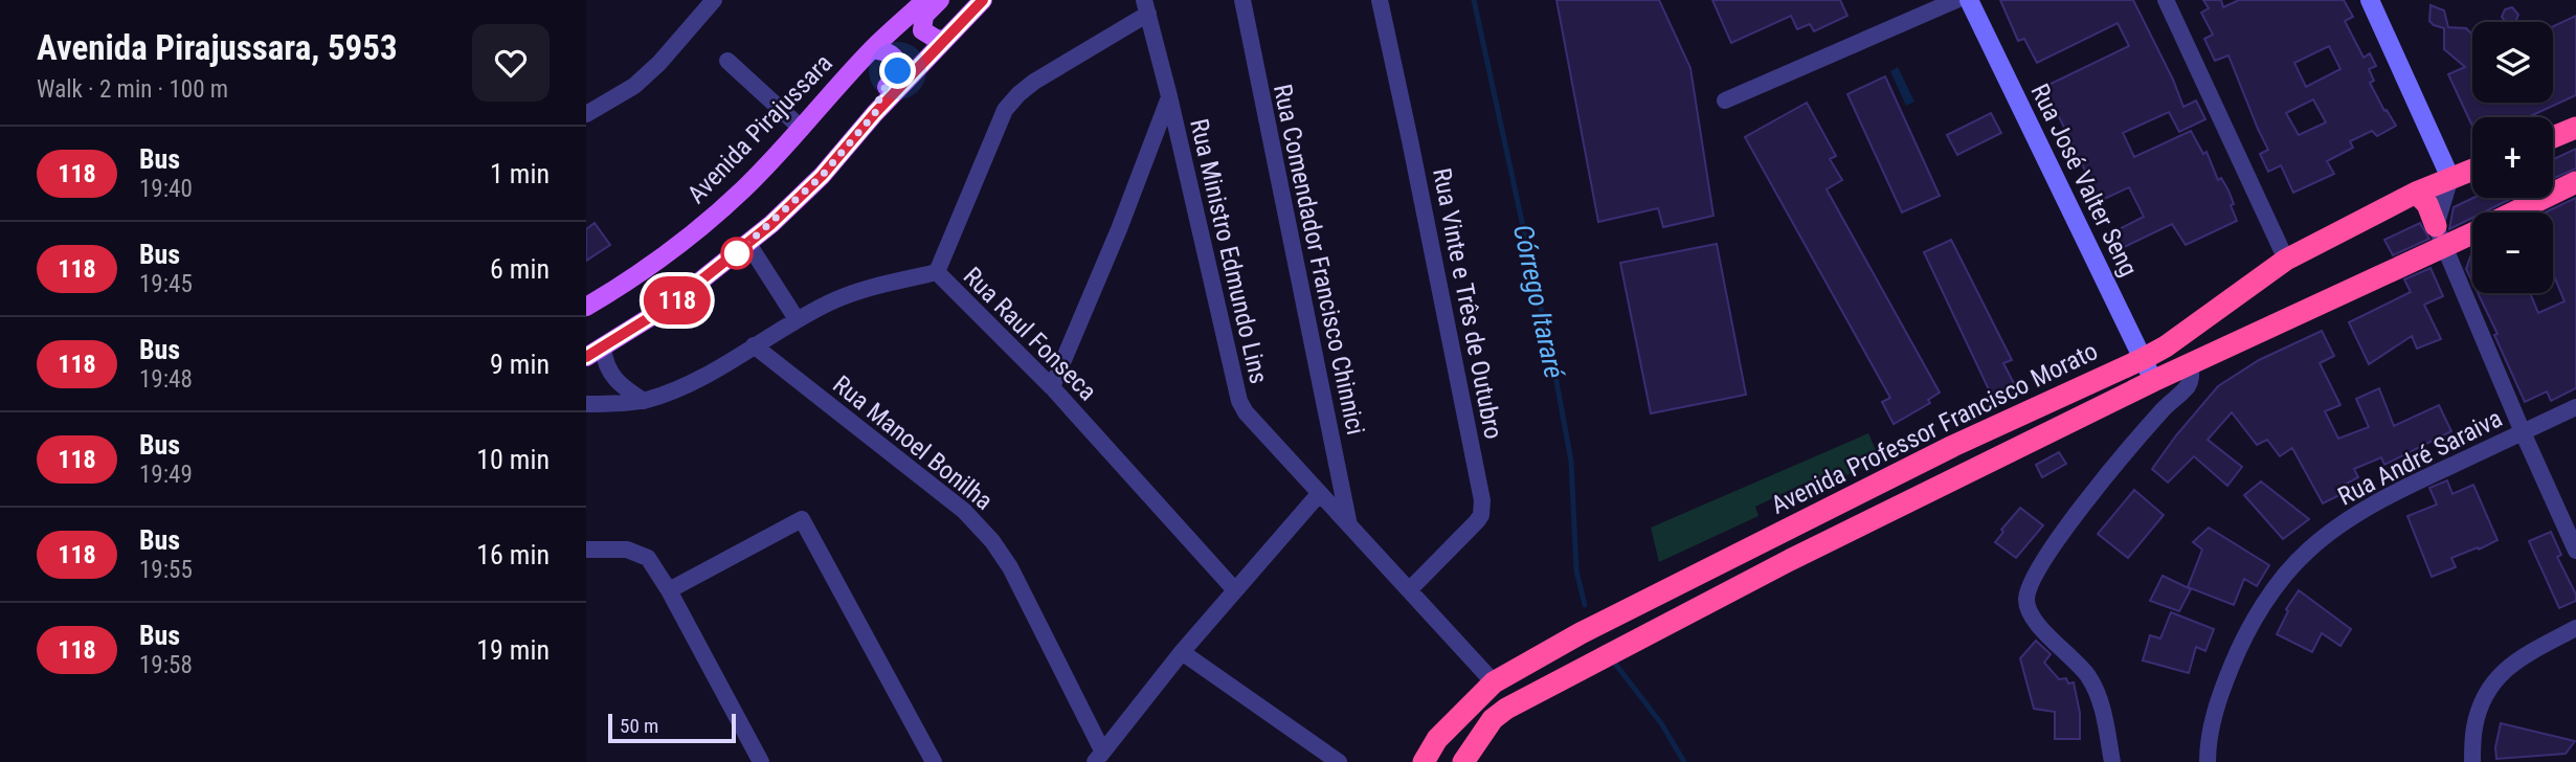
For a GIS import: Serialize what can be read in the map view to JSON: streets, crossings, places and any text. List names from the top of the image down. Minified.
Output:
{"streets":{"highway":["Avenida Professor Francisco Morato"],"main road":["Avenida Pirajussara"],"street":["Rua José Valter Seng","Rua Ministro Edmundo Lins","Rua Comendador Francisco Chinnici","Rua Vinte e Três de Outubro","Rua Raul Fonseca","Rua Manoel Bonilha","Rua André Saraiva"]},"crossings":[["Rua José Valter Seng","Avenida Professor Francisco Morato"],["Rua Ministro Edmundo Lins","Rua Comendador Francisco Chinnici"],["Rua Ministro Edmundo Lins","Rua Vinte e Três de Outubro"],["Rua Ministro Edmundo Lins","Rua Raul Fonseca"],["Rua Ministro Edmundo Lins","Avenida Professor Francisco Morato"]],"water":["Córrego Itararé"],"lines":["bus line 118"],"scale_bar":"50 m","page":{"heading":["Avenida Pirajussara, 5953","Walk · 2 min · 100 m"],"on_map":"118","map_buttons":["+","−"],"list":[{"mark":"118","name":"Bus","note":"19:40","value":"1 min"},{"mark":"118","name":"Bus","note":"19:45","value":"6 min"},{"mark":"118","name":"Bus","note":"19:48","value":"9 min"},{"mark":"118","name":"Bus","note":"19:49","value":"10 min"},{"mark":"118","name":"Bus","note":"19:55","value":"16 min"},{"mark":"118","name":"Bus","note":"19:58","value":"19 min"}],"scale":"50 m"}}
